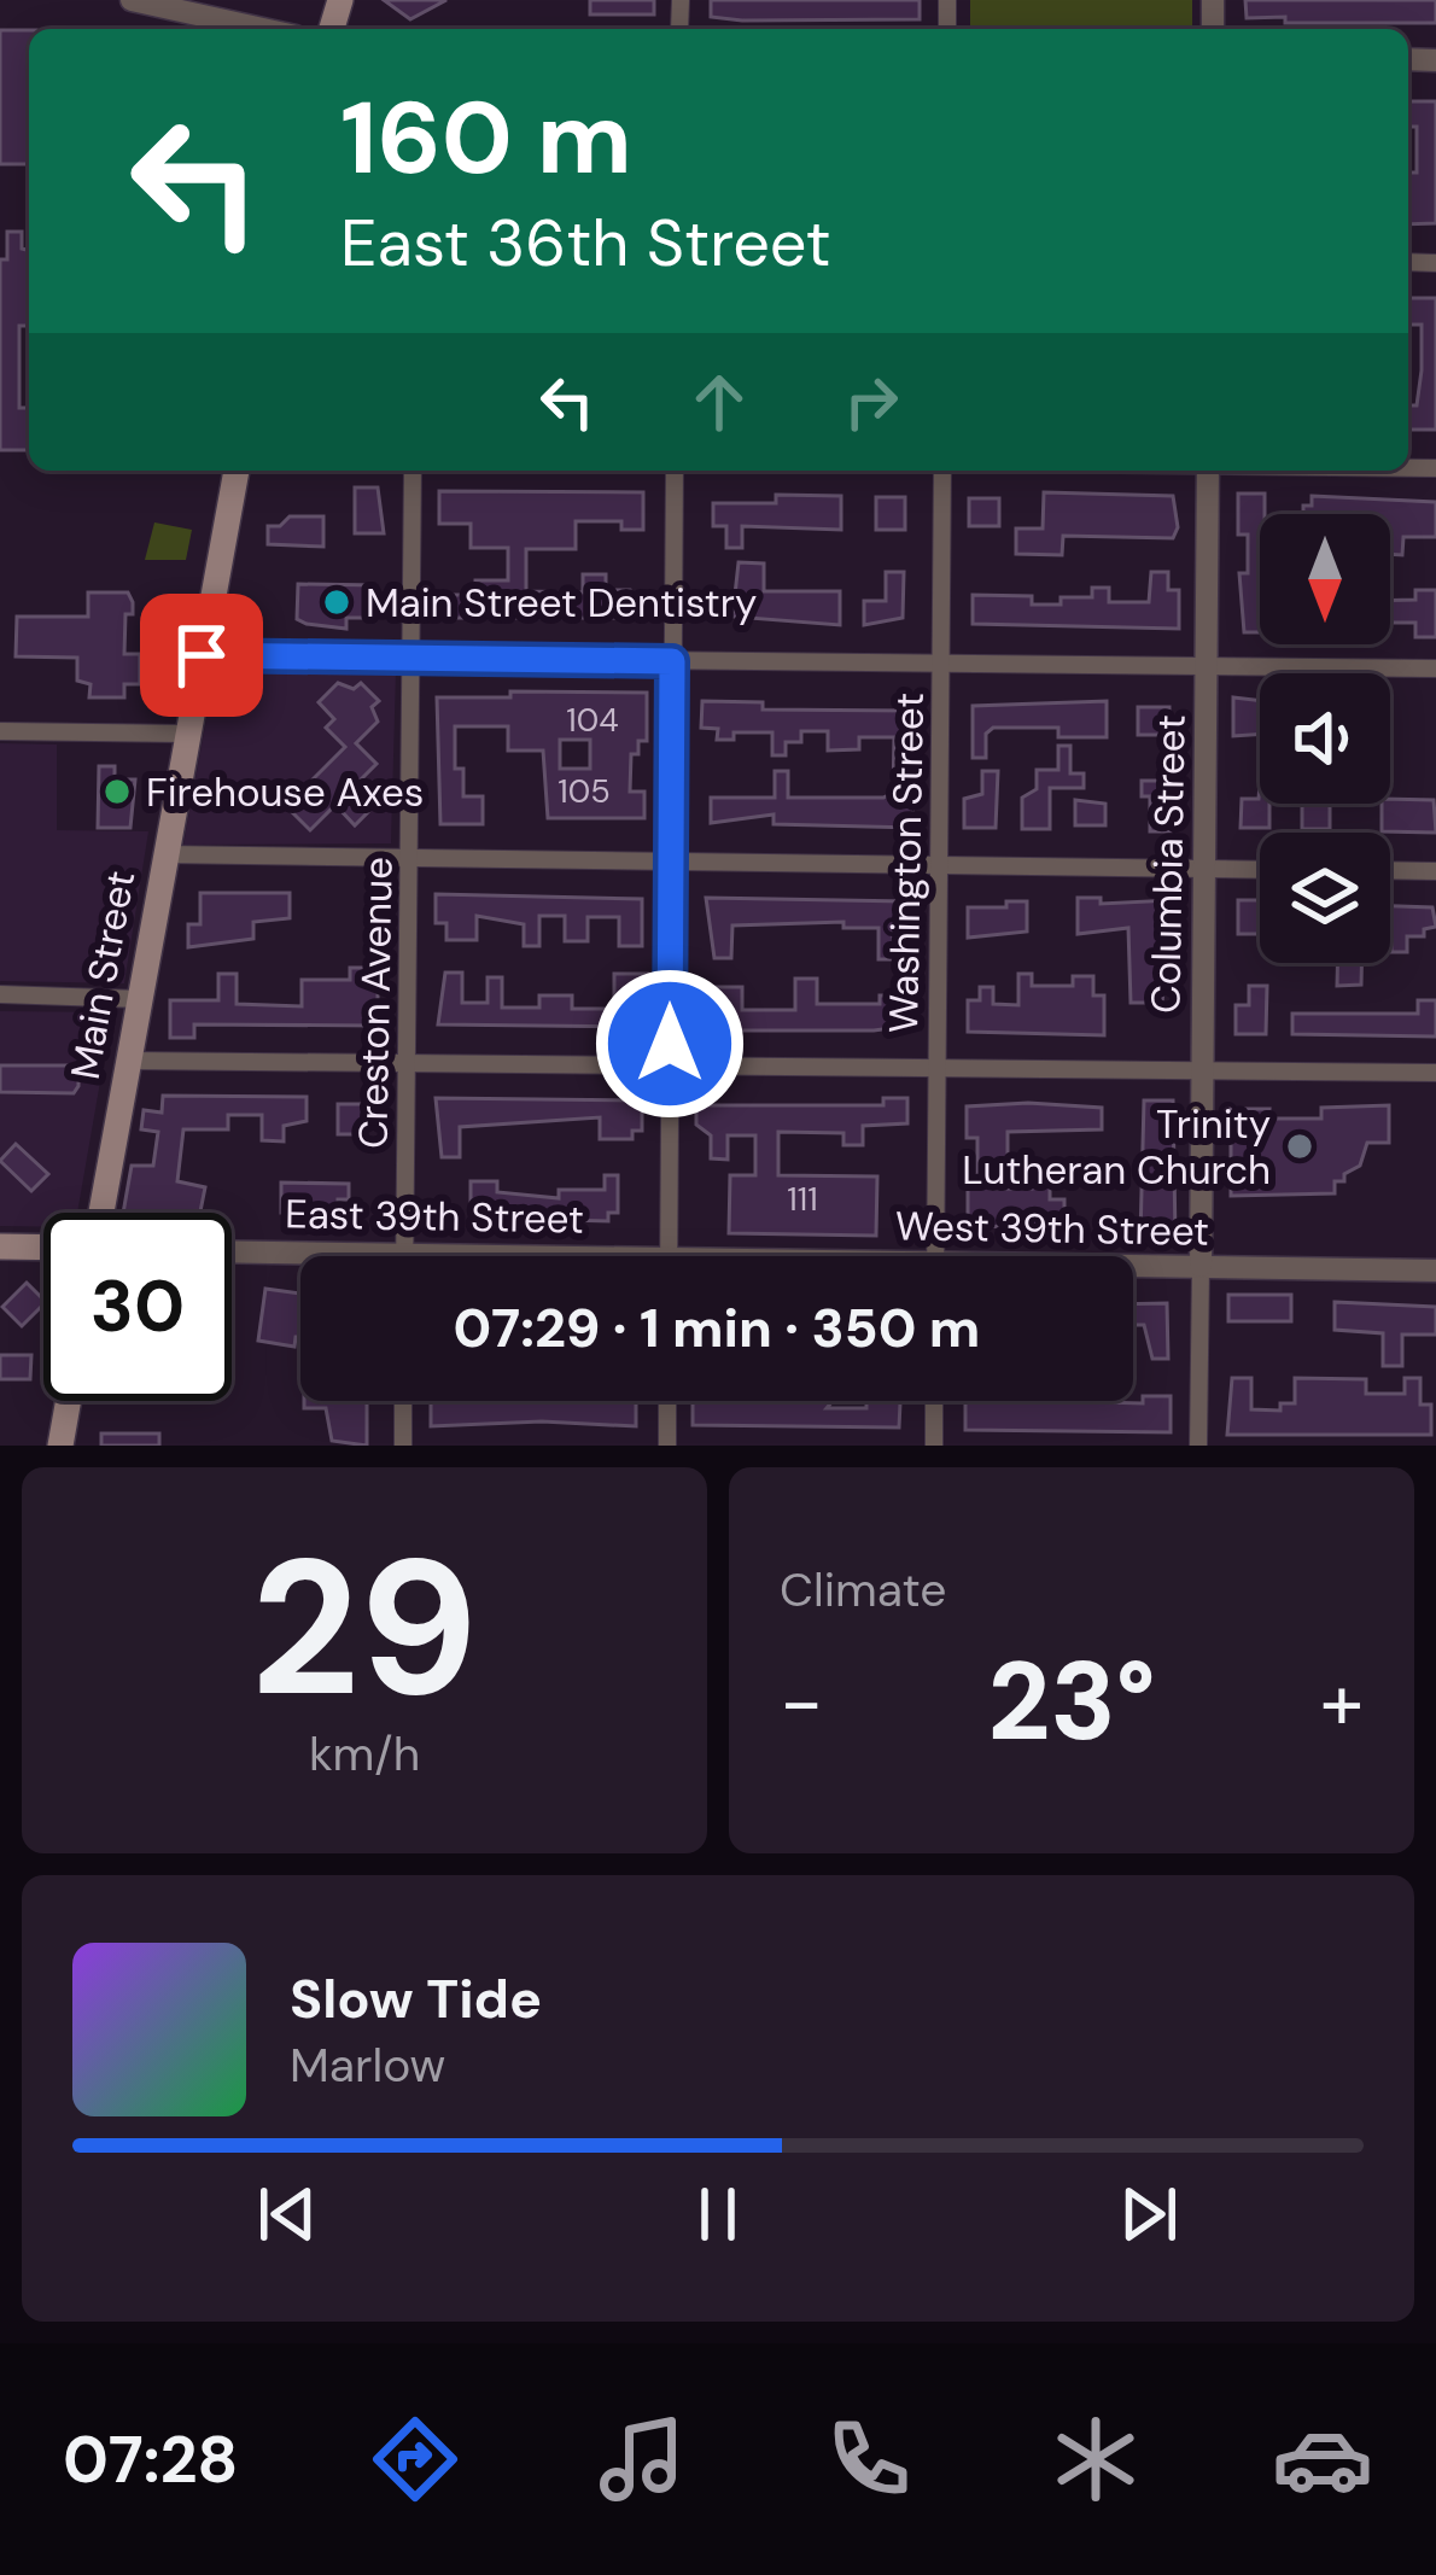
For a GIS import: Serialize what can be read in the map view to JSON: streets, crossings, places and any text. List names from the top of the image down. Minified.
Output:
{"streets":{"main road":["Main Street"],"street":["Washington Street","Columbia Street","Creston Avenue","East 39th Street","West 39th Street"]},"crossings":[["Columbia Street","West 39th Street"]],"places":["Main Street Dentistry","Firehouse Axes","Trinity Lutheran Church"],"house_numbers":["104","105","111"],"north":"bottom","page":{"turn":["160 m","East 36th Street"],"limit":"30","trip":"07:29 · 1 min · 350 m","tile":[["29","km/h"],"Climate"],"heat":["−","23°","+"],"song":["Slow Tide","Marlow"],"tabs":"07:28"}}
